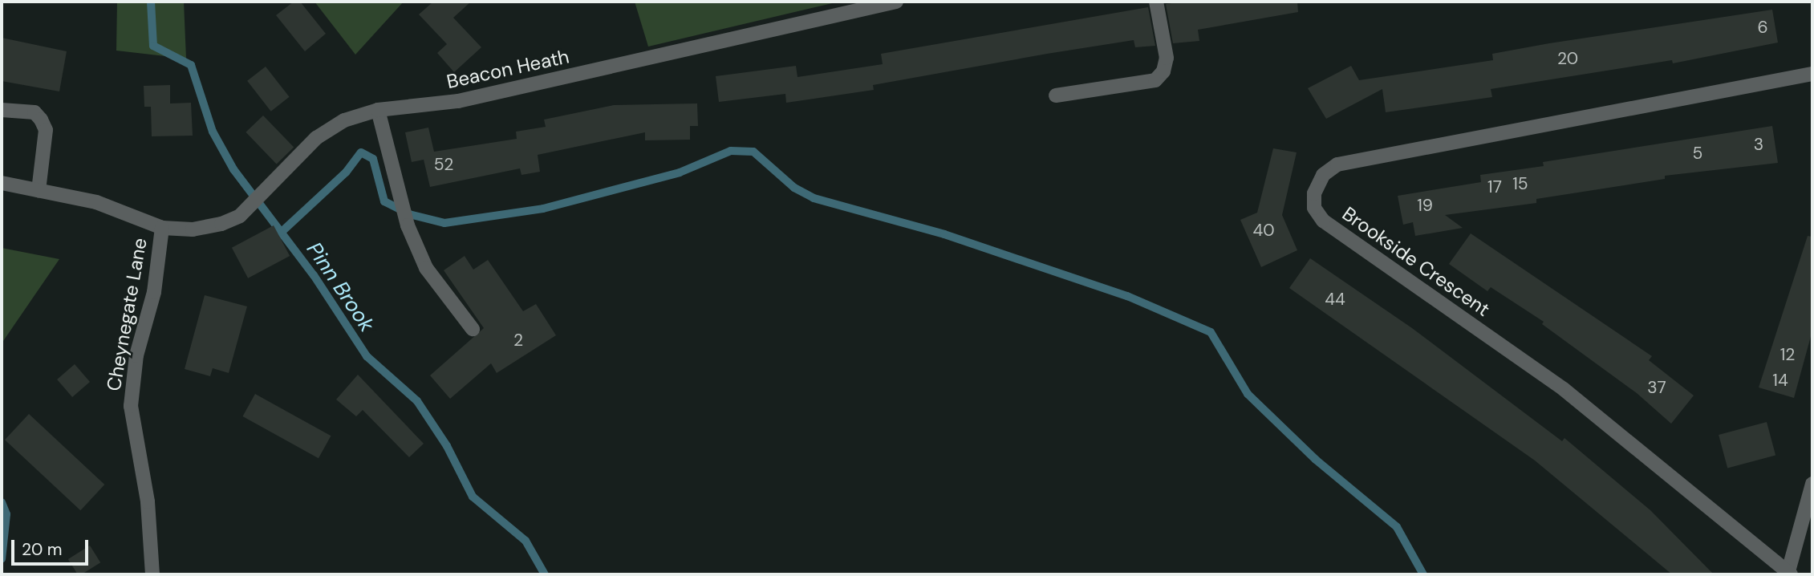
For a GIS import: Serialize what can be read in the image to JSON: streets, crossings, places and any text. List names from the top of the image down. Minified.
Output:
{"streets":{"street":["Beacon Heath","Brookside Crescent","Cheynegate Lane"]},"crossings":[["Beacon Heath","Cheynegate Lane"]],"water":["Pinn Brook"],"house_numbers":["6","20","3","5","52","15","17","19","40","44","2","12","14","37"],"scale_bar":"20 m"}
